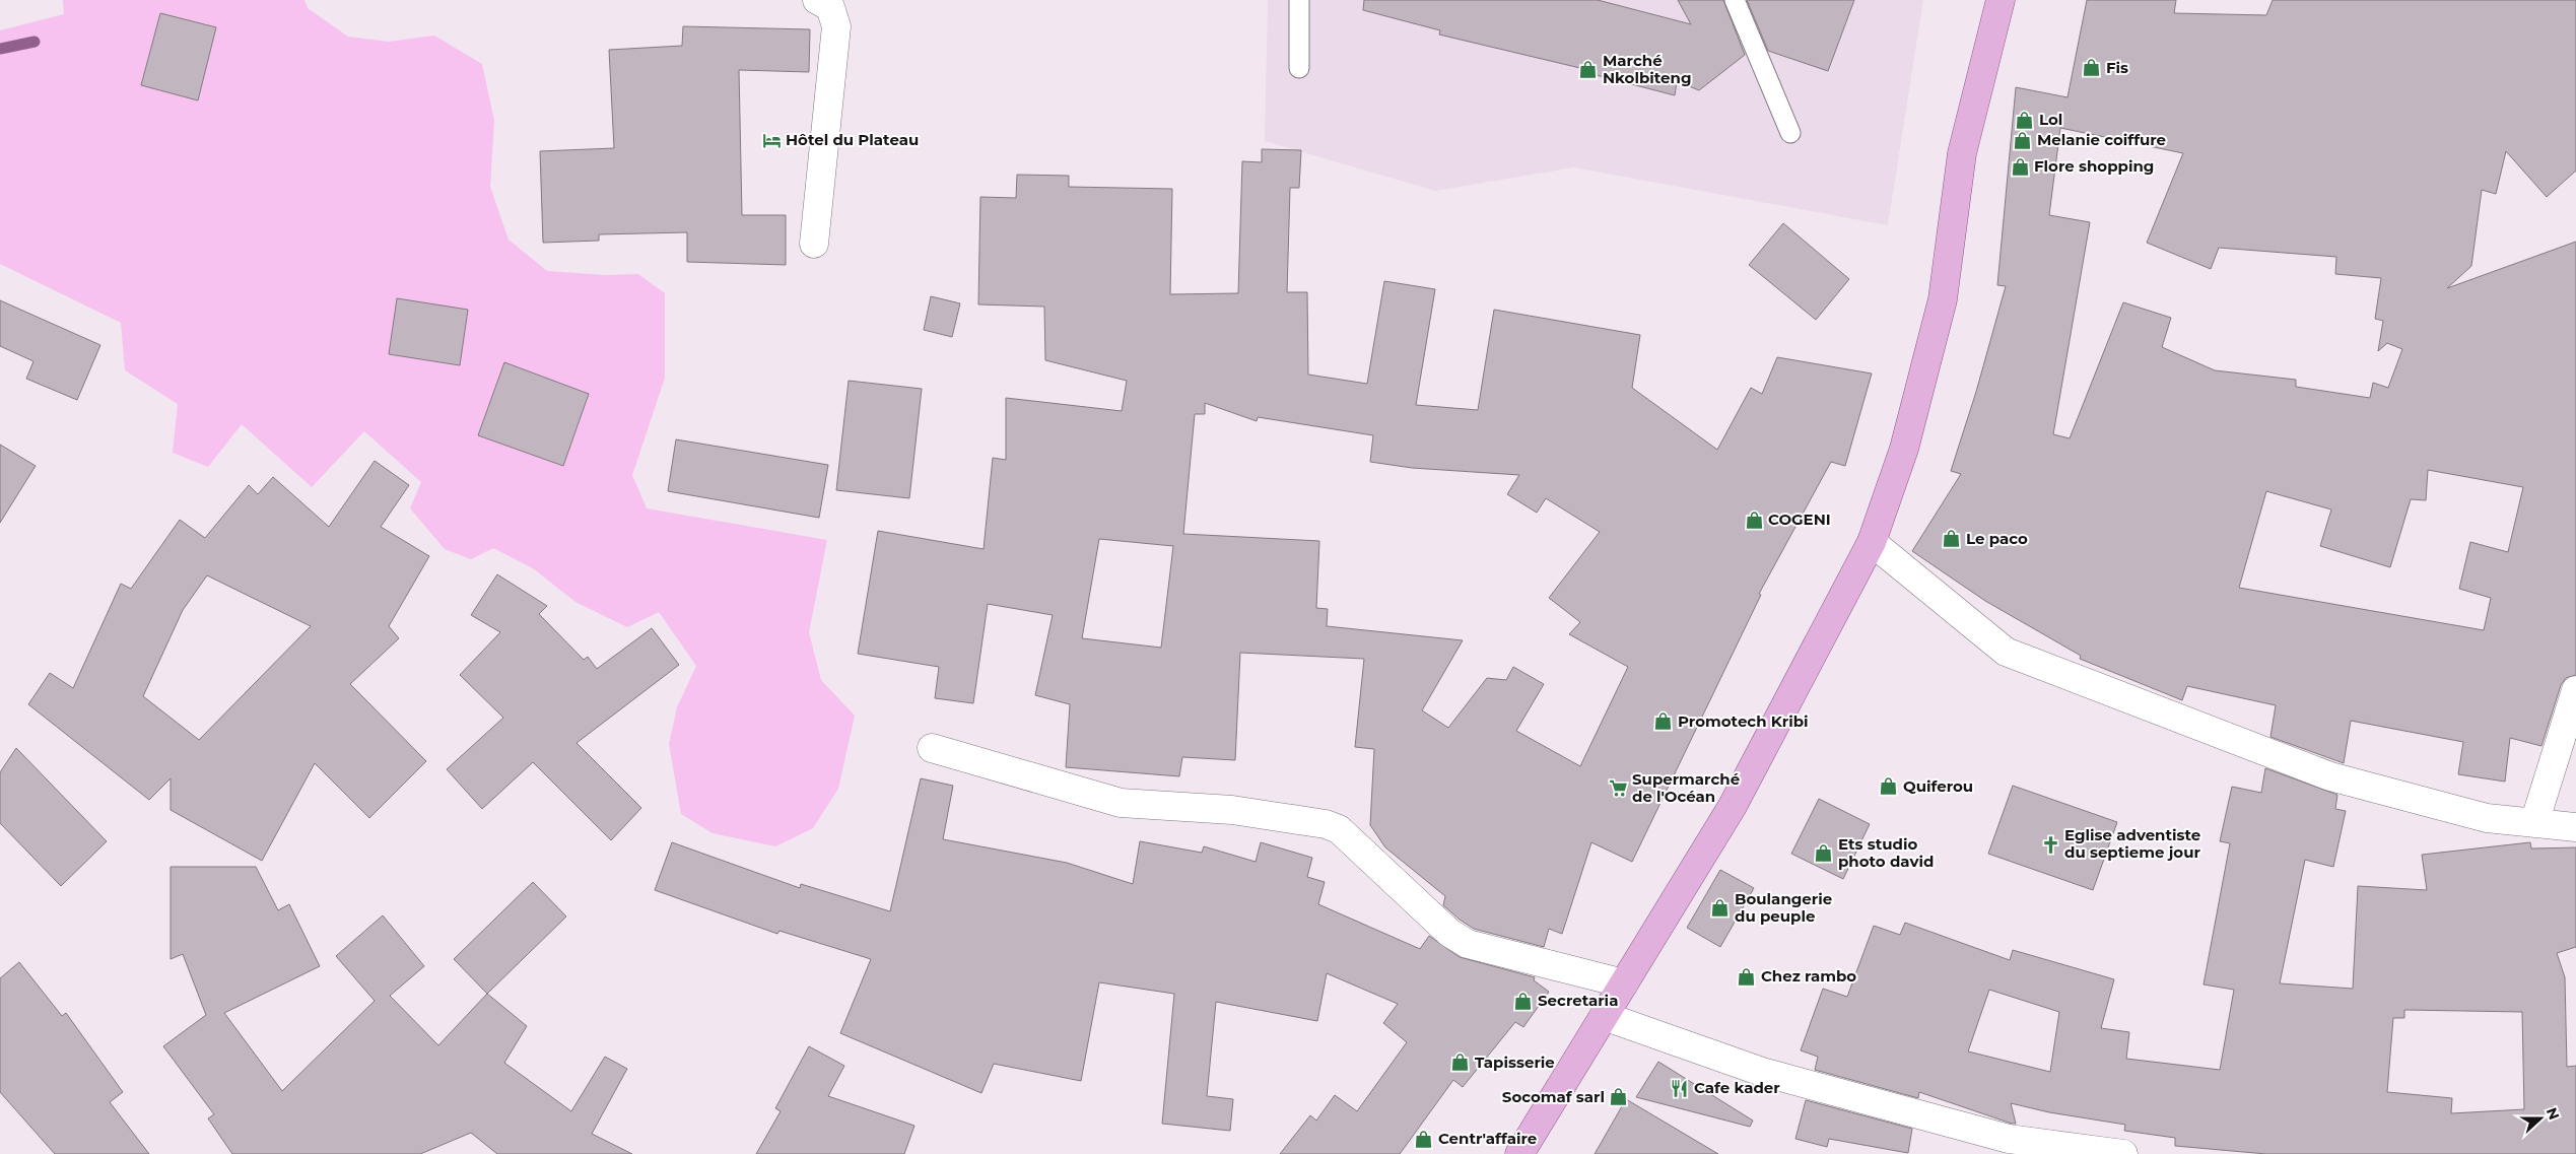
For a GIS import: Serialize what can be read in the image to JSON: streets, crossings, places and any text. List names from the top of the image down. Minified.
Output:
{"places":{"shop":["Fis","Marché Nkolbiteng","Lol","Melanie coiffure","Flore shopping","COGENI","Le paco","Promotech Kribi","Quiferou","Ets studio photo david","Boulangerie du peuple","Chez rambo","Secretaria","Tapisserie","Socomaf sarl","Centr'affaire"],"hotel":["Hôtel du Plateau"],"supermarket":["Supermarché de l'Océan"],"church":["Eglise adventiste du septieme jour"],"restaurant":["Cafe kader"]},"north":"right"}
